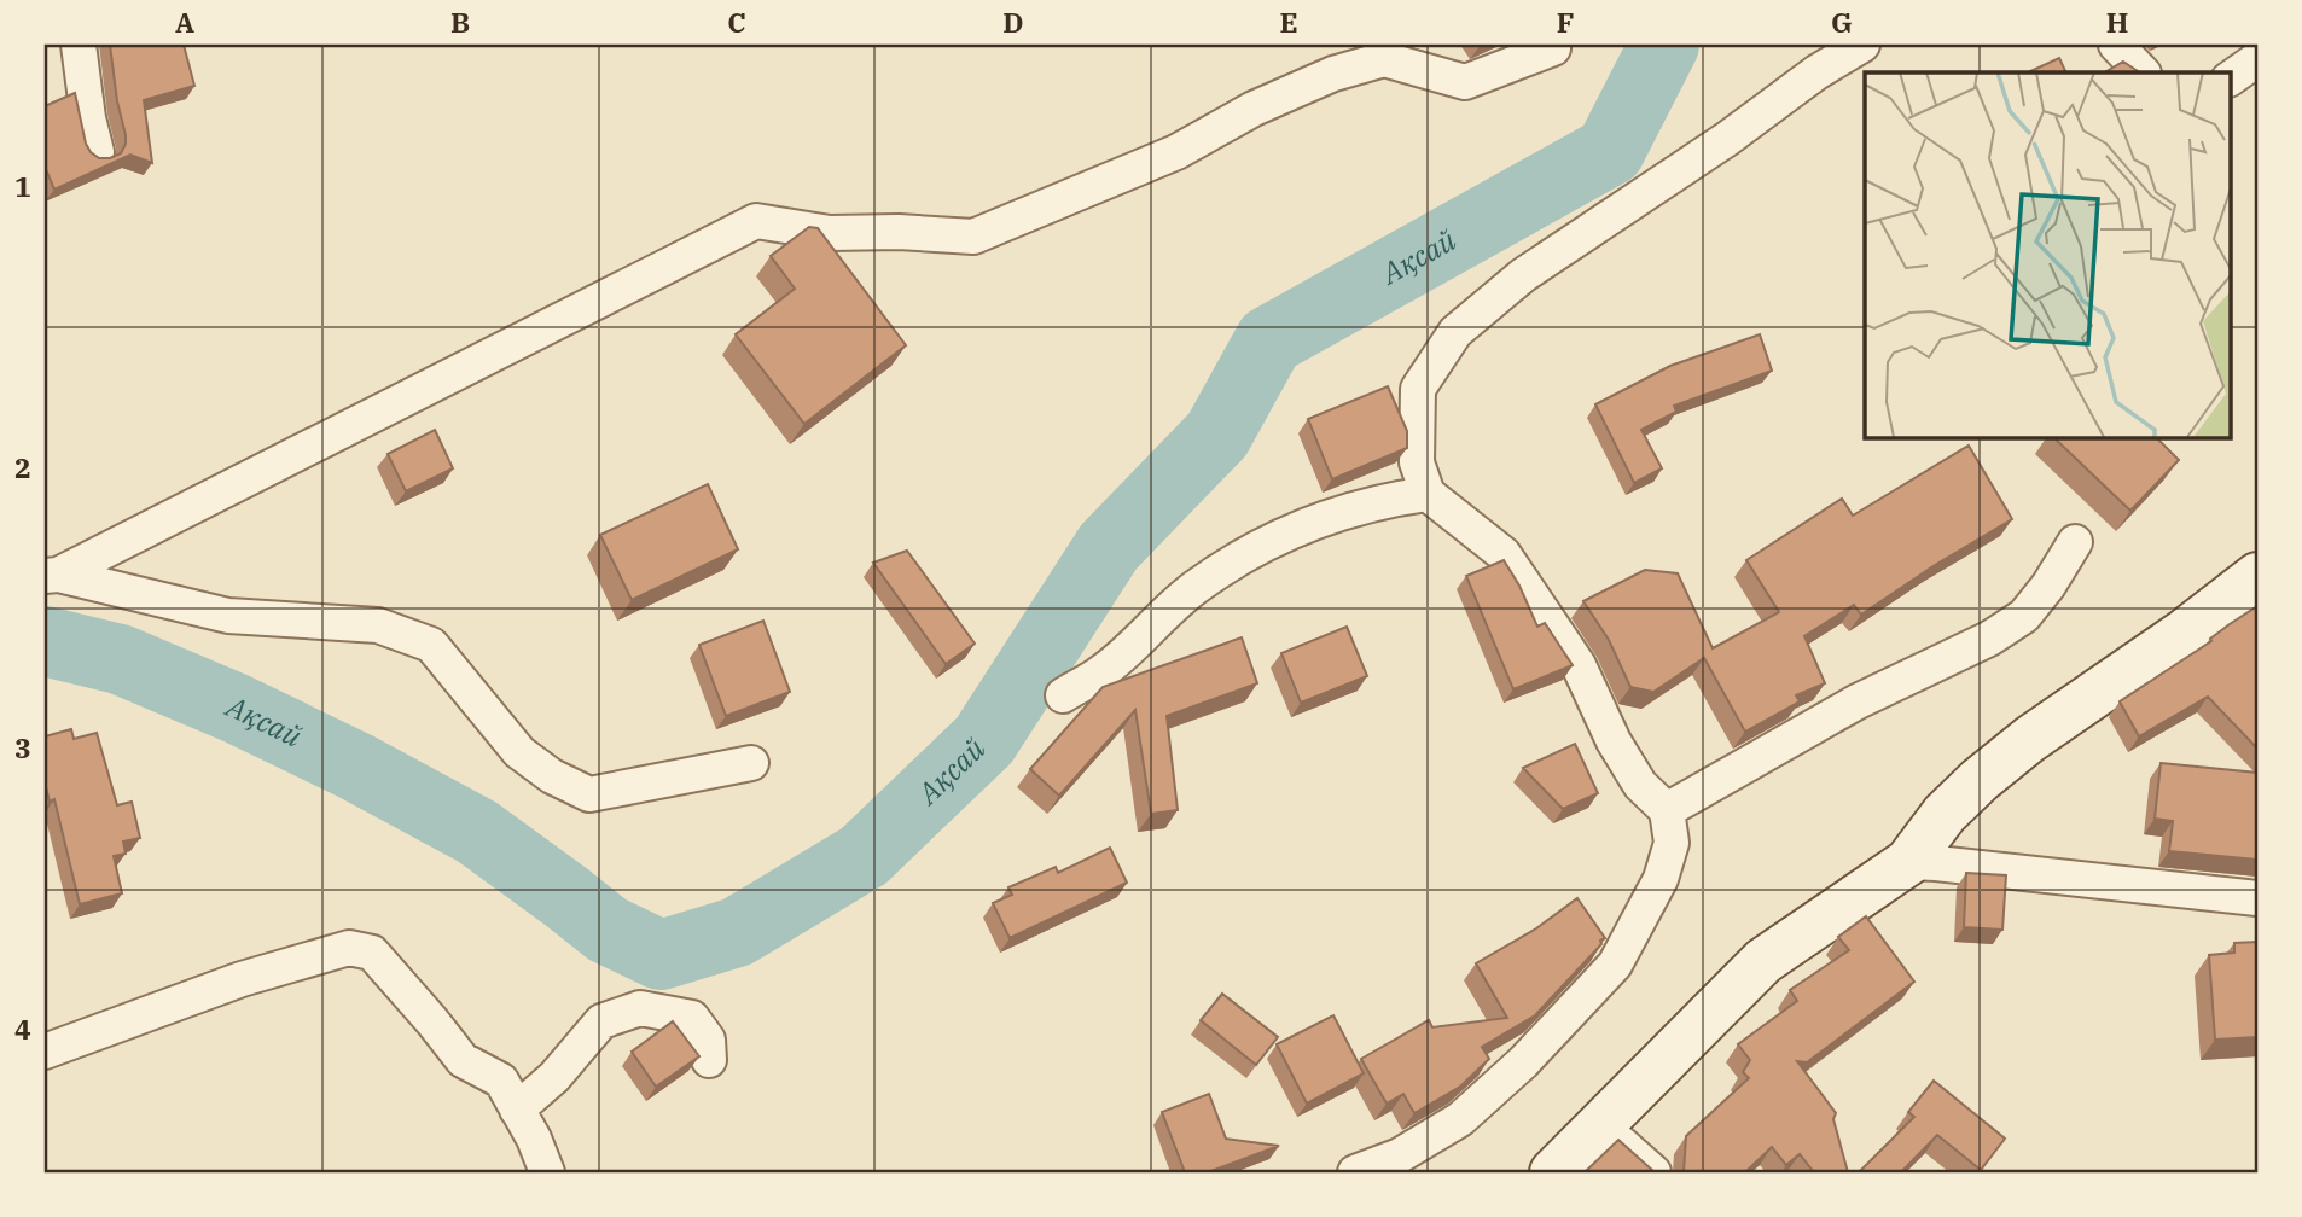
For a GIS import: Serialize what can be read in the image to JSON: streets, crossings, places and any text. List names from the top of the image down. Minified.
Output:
{"water":["Ақсай"],"grid":{"columns":["A","B","C","D","E","F","G","H"],"rows":["1","2","3","4"]}}
